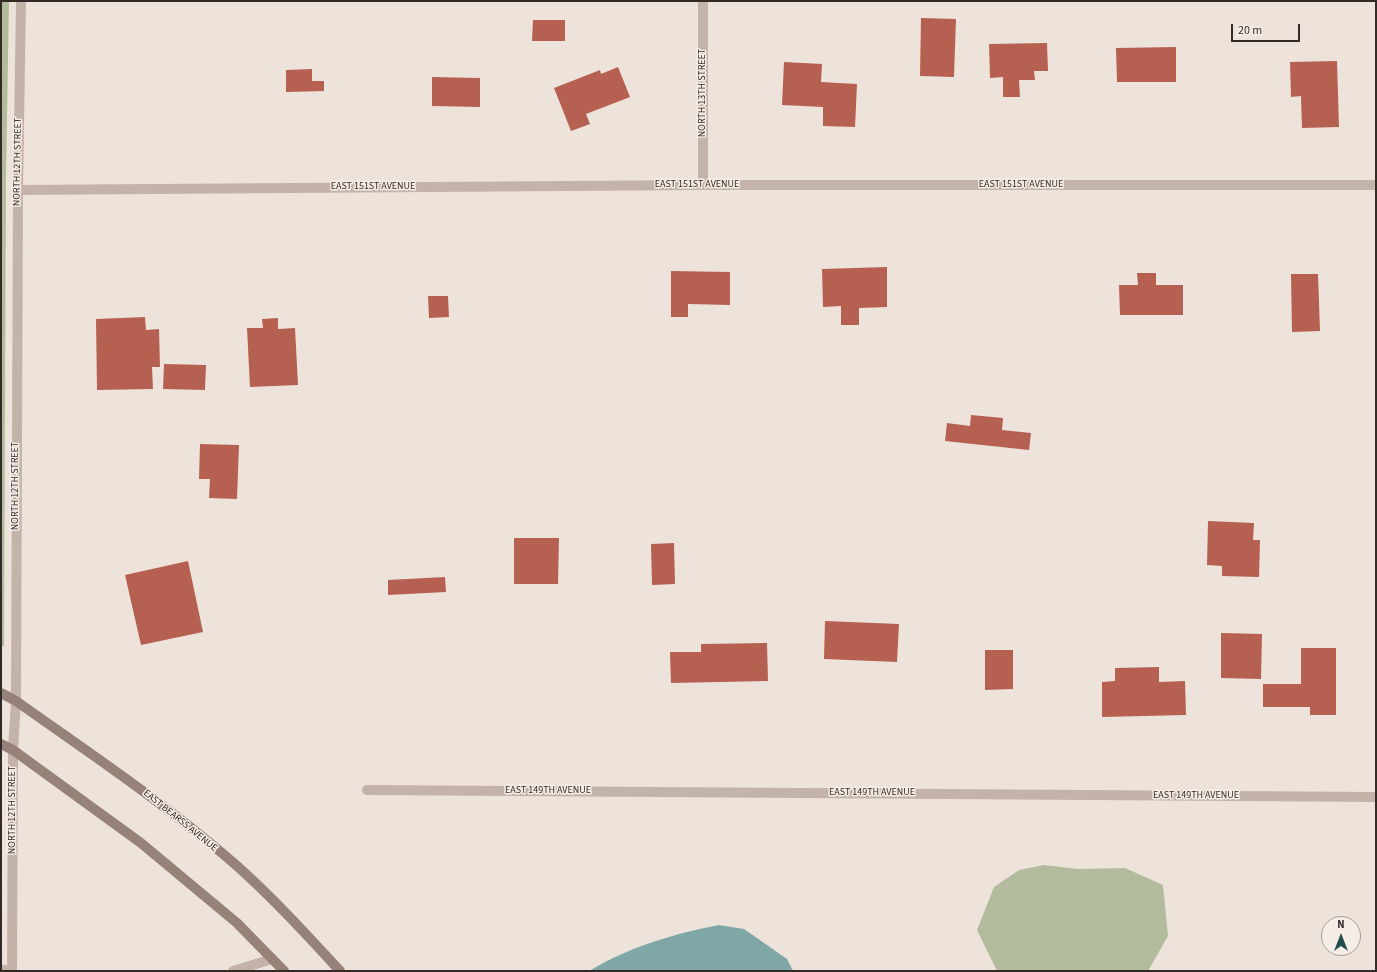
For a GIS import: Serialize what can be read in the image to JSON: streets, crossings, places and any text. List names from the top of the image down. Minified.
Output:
{"streets":{"main road":["EAST BEARSS AVENUE"],"street":["NORTH 13TH STREET","NORTH 12TH STREET","EAST 151ST AVENUE","EAST 149TH AVENUE"]},"crossings":[["NORTH 13TH STREET","EAST 151ST AVENUE"],["NORTH 12TH STREET","EAST 151ST AVENUE"],["NORTH 12TH STREET","EAST BEARSS AVENUE"]],"scale_bar":"20 m","north":"top"}
